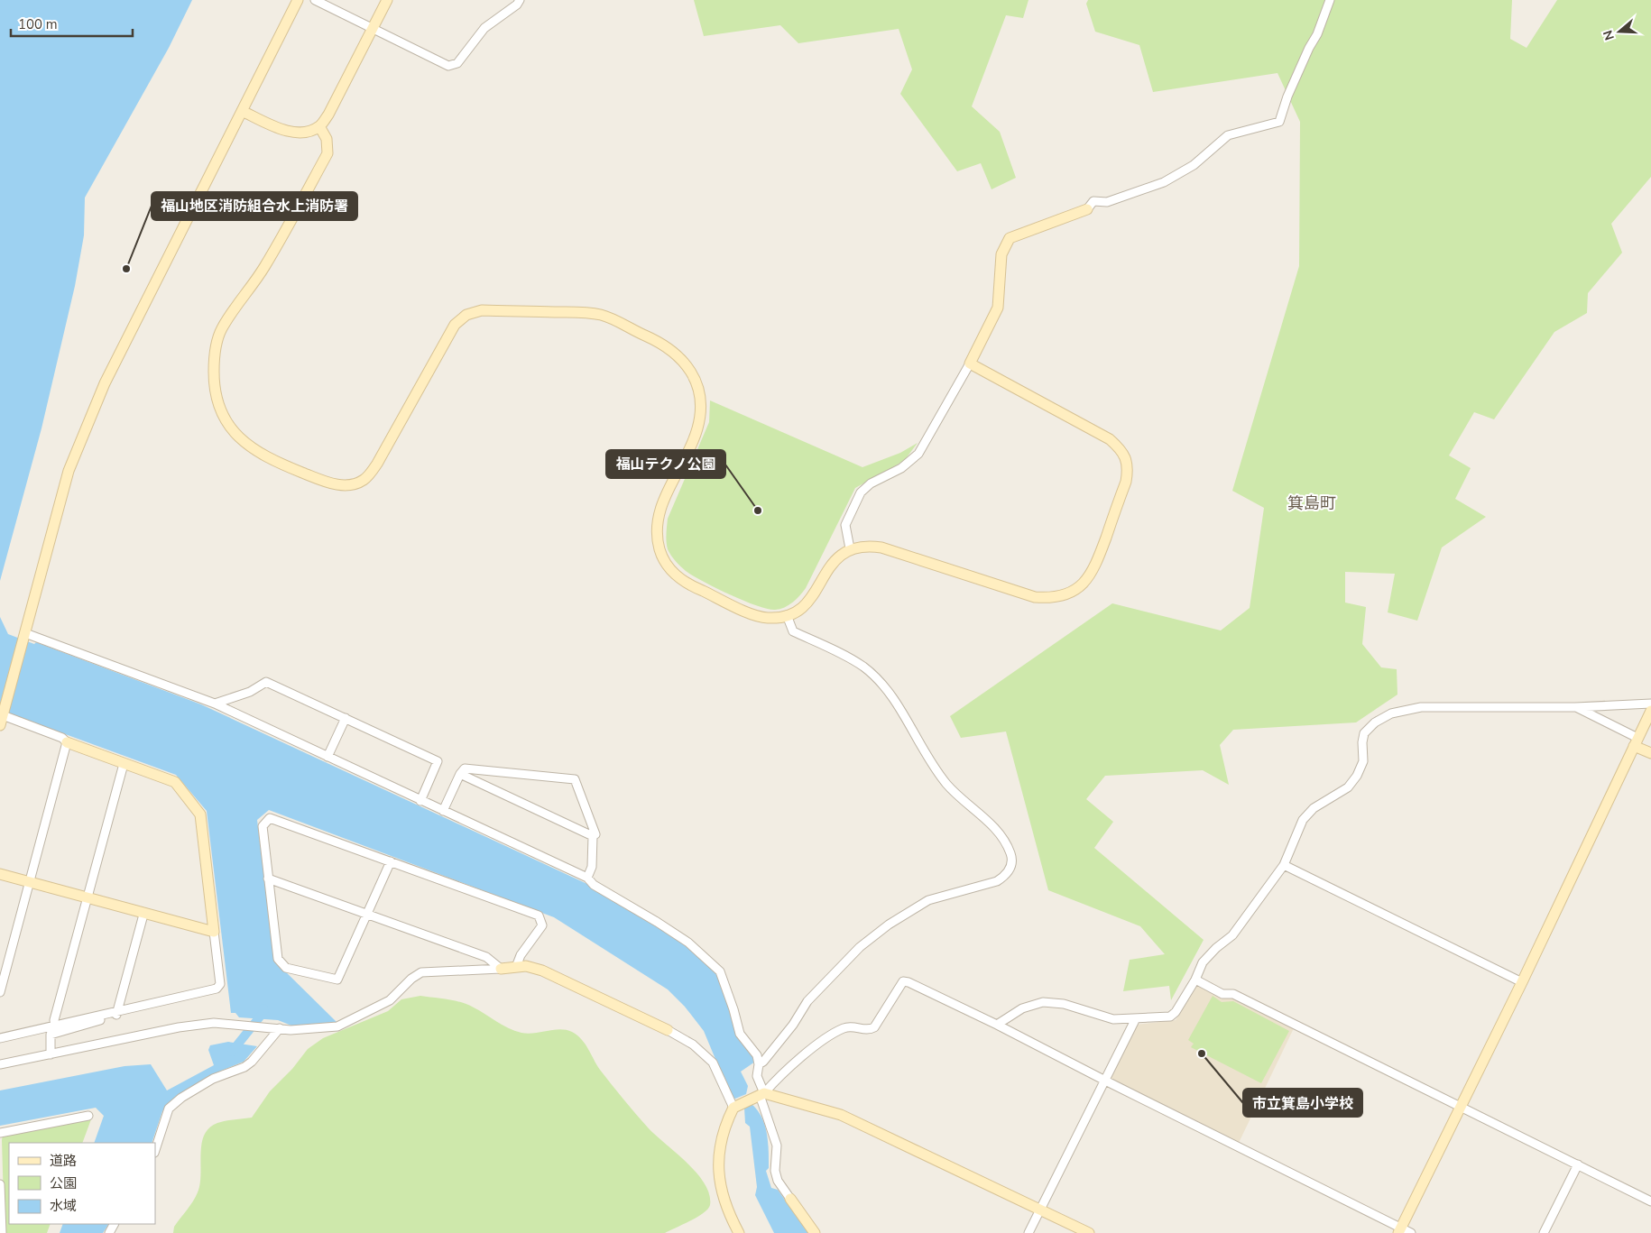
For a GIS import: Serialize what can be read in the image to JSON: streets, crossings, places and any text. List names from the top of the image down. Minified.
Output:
{"districts":["箕島町"],"places":["福山地区消防組合水上消防署","福山テクノ公園","市立箕島小学校"],"legend":["道路","公園","水域"],"scale_bar":"100 m","north":"left"}
